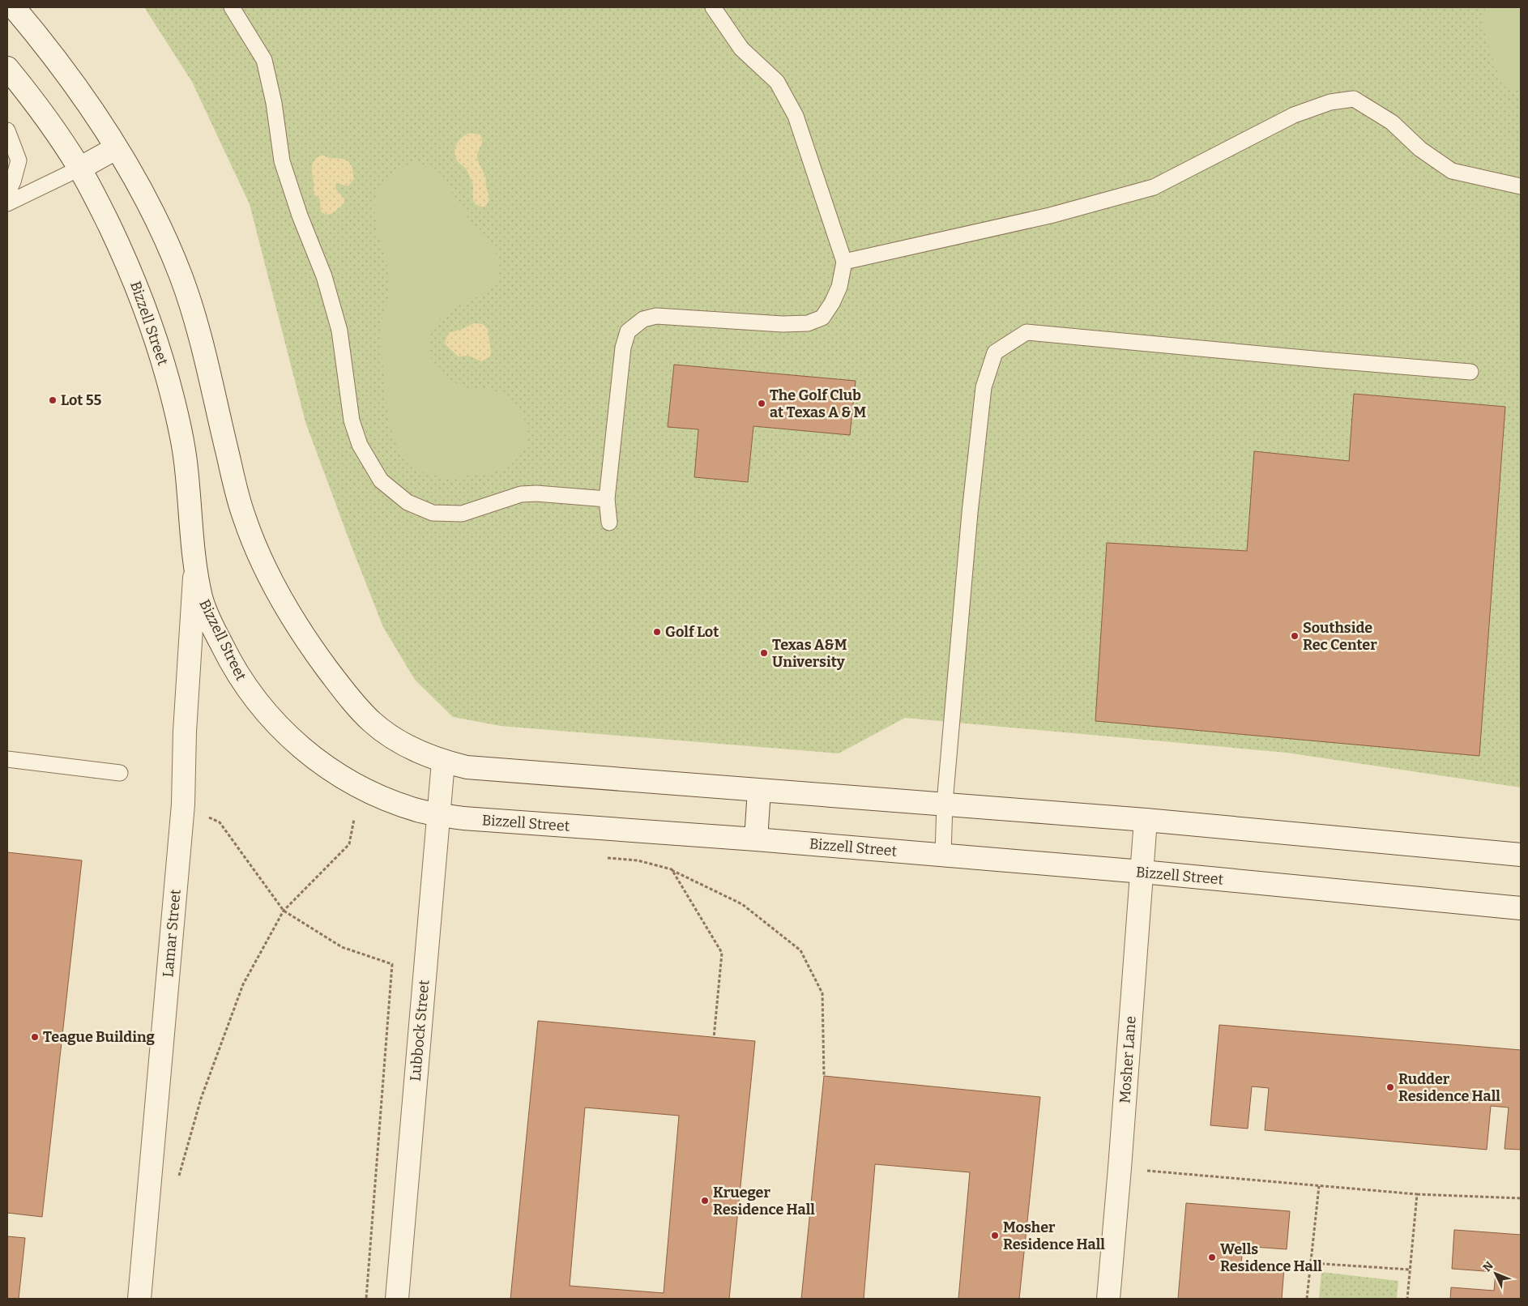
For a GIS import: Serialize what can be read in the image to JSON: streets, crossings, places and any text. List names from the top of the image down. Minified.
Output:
{"streets":{"street":["Bizzell Street","Lamar Street","Lubbock Street","Mosher Lane"]},"crossings":[["Bizzell Street","Lamar Street"],["Bizzell Street","Lubbock Street"],["Bizzell Street","Mosher Lane"]],"places":["Lot 55","The Golf Club at Texas A & M","Golf Lot","Southside Rec Center","Texas A&M University","Teague Building","Rudder Residence Hall","Krueger Residence Hall","Mosher Residence Hall","Wells Residence Hall"],"north":"top left"}
